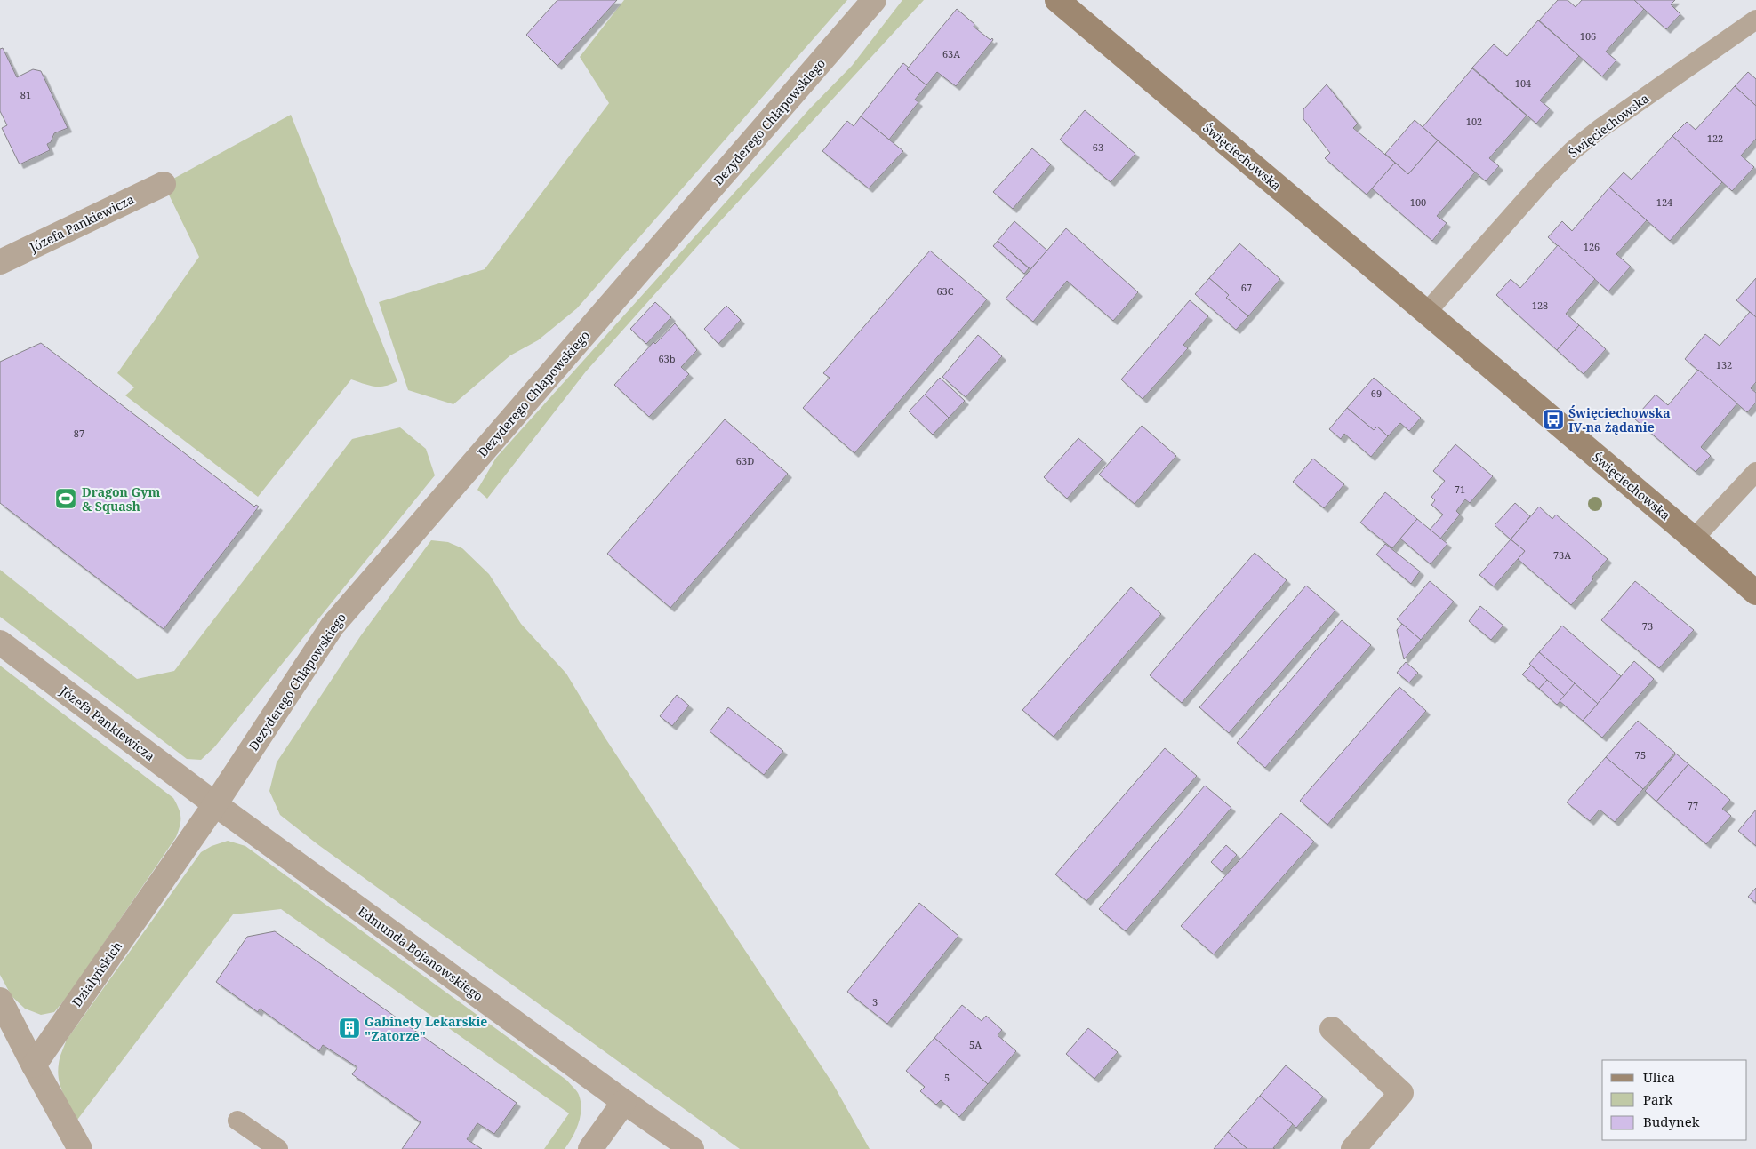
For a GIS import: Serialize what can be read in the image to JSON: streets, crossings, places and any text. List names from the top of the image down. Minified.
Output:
{"streets":{"street":["Dezyderego Chłapowskiego","Święciechowska","Józefa Pankiewicza","Edmunda Bojanowskiego","Działyńskich"]},"crossings":[["Dezyderego Chłapowskiego","Józefa Pankiewicza"],["Dezyderego Chłapowskiego","Edmunda Bojanowskiego"],["Dezyderego Chłapowskiego","Działyńskich"],["Józefa Pankiewicza","Edmunda Bojanowskiego"],["Józefa Pankiewicza","Działyńskich"],["Edmunda Bojanowskiego","Działyńskich"]],"places":{"bus stop":["Święciechowska IV-na żądanie"],"sports":["Dragon Gym & Squash"],"building":["Gabinety Lekarskie \"Zatorze\""]},"house_numbers":["106","63A","104","81","102","122","63","100","124","126","67","63C","128","63b","132","69","87","63D","71","73A","73","75","77","3","5A","5"],"legend":["Ulica","Park","Budynek"]}
